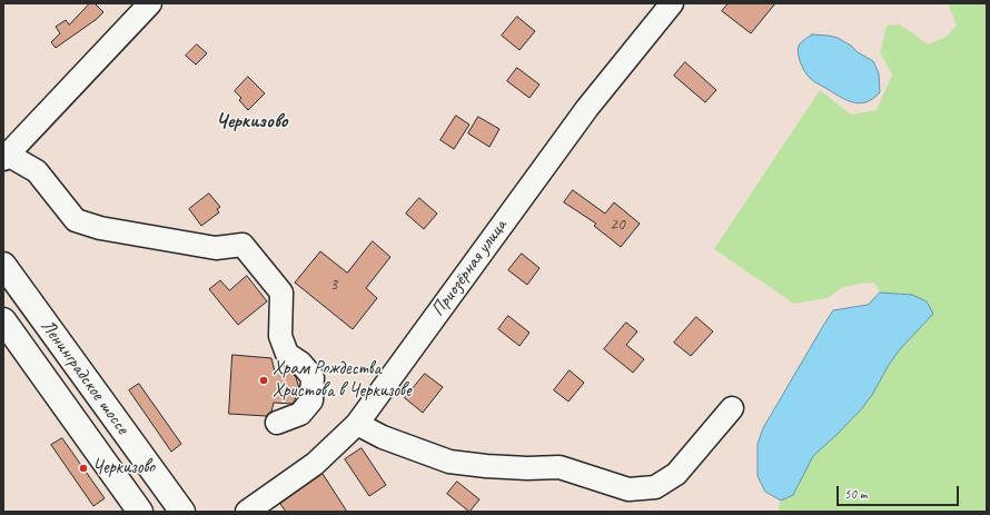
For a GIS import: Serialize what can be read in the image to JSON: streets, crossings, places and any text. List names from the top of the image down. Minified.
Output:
{"streets":{"highway":["Ленинградское шоссе"],"street":["Приозёрная улица"]},"districts":["Черкизово"],"places":["Храм Рождества Христова в Черкизове","Черкизово"],"house_numbers":["20","3"],"scale_bar":"50 m"}
